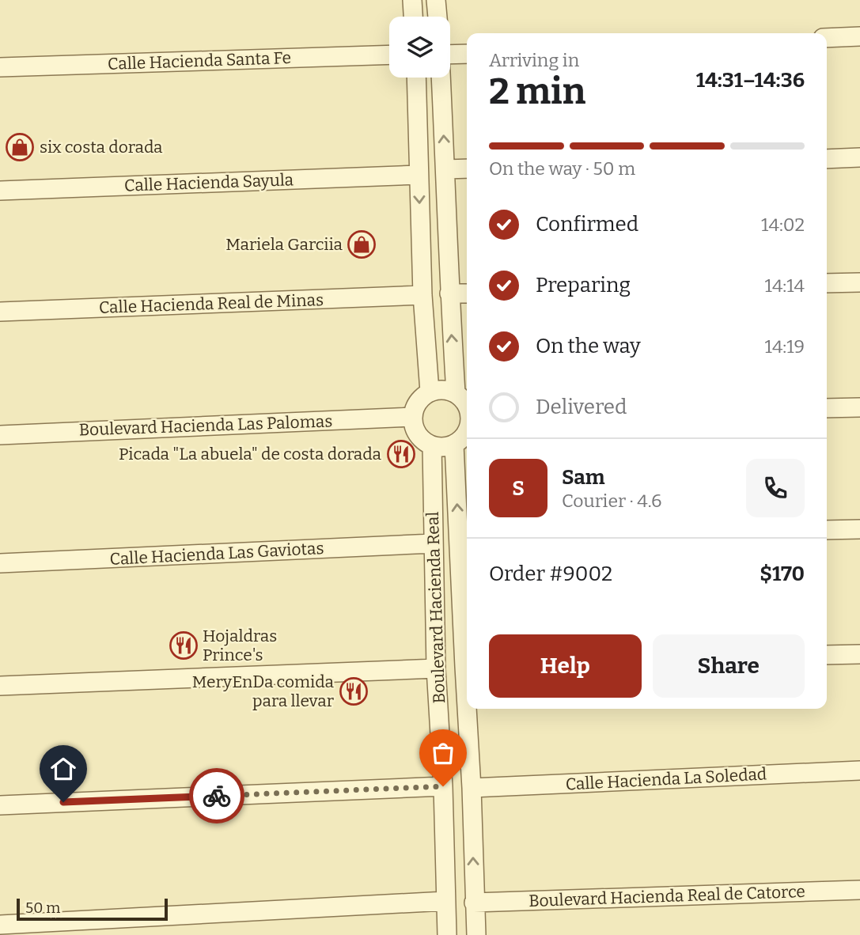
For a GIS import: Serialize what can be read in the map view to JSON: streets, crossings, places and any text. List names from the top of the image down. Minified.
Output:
{"streets":{"street":["Calle Hacienda Santa Fe","Calle Hacienda Sayula","Calle Hacienda Real de Minas","Boulevard Hacienda Las Palomas","Calle Hacienda Las Gaviotas","Boulevard Hacienda Real","Calle Hacienda La Soledad","Boulevard Hacienda Real de Catorce"]},"crossings":[["Calle Hacienda Las Gaviotas","Boulevard Hacienda Real"],["Boulevard Hacienda Real","Calle Hacienda La Soledad"],["Boulevard Hacienda Real","Boulevard Hacienda Real de Catorce"]],"places":{"shop":["six costa dorada","Mariela Garciia"],"restaurant":["Picada \"La abuela\" de costa dorada","Hojaldras Prince's","MeryEnDa comida para llevar"]},"scale_bar":"50 m","page":{"heading":["2 min","Arriving in","14:31–14:36"],"panel":["Sam","Courier · 4.6","Order #9002","$170"],"bar":"On the way · 50 m","list":[["Confirmed","14:02"],["Preparing","14:14"],["On the way","14:19"],"Delivered"],"round":"S","buttons":["Help","Share"],"scale":"50 m"}}
